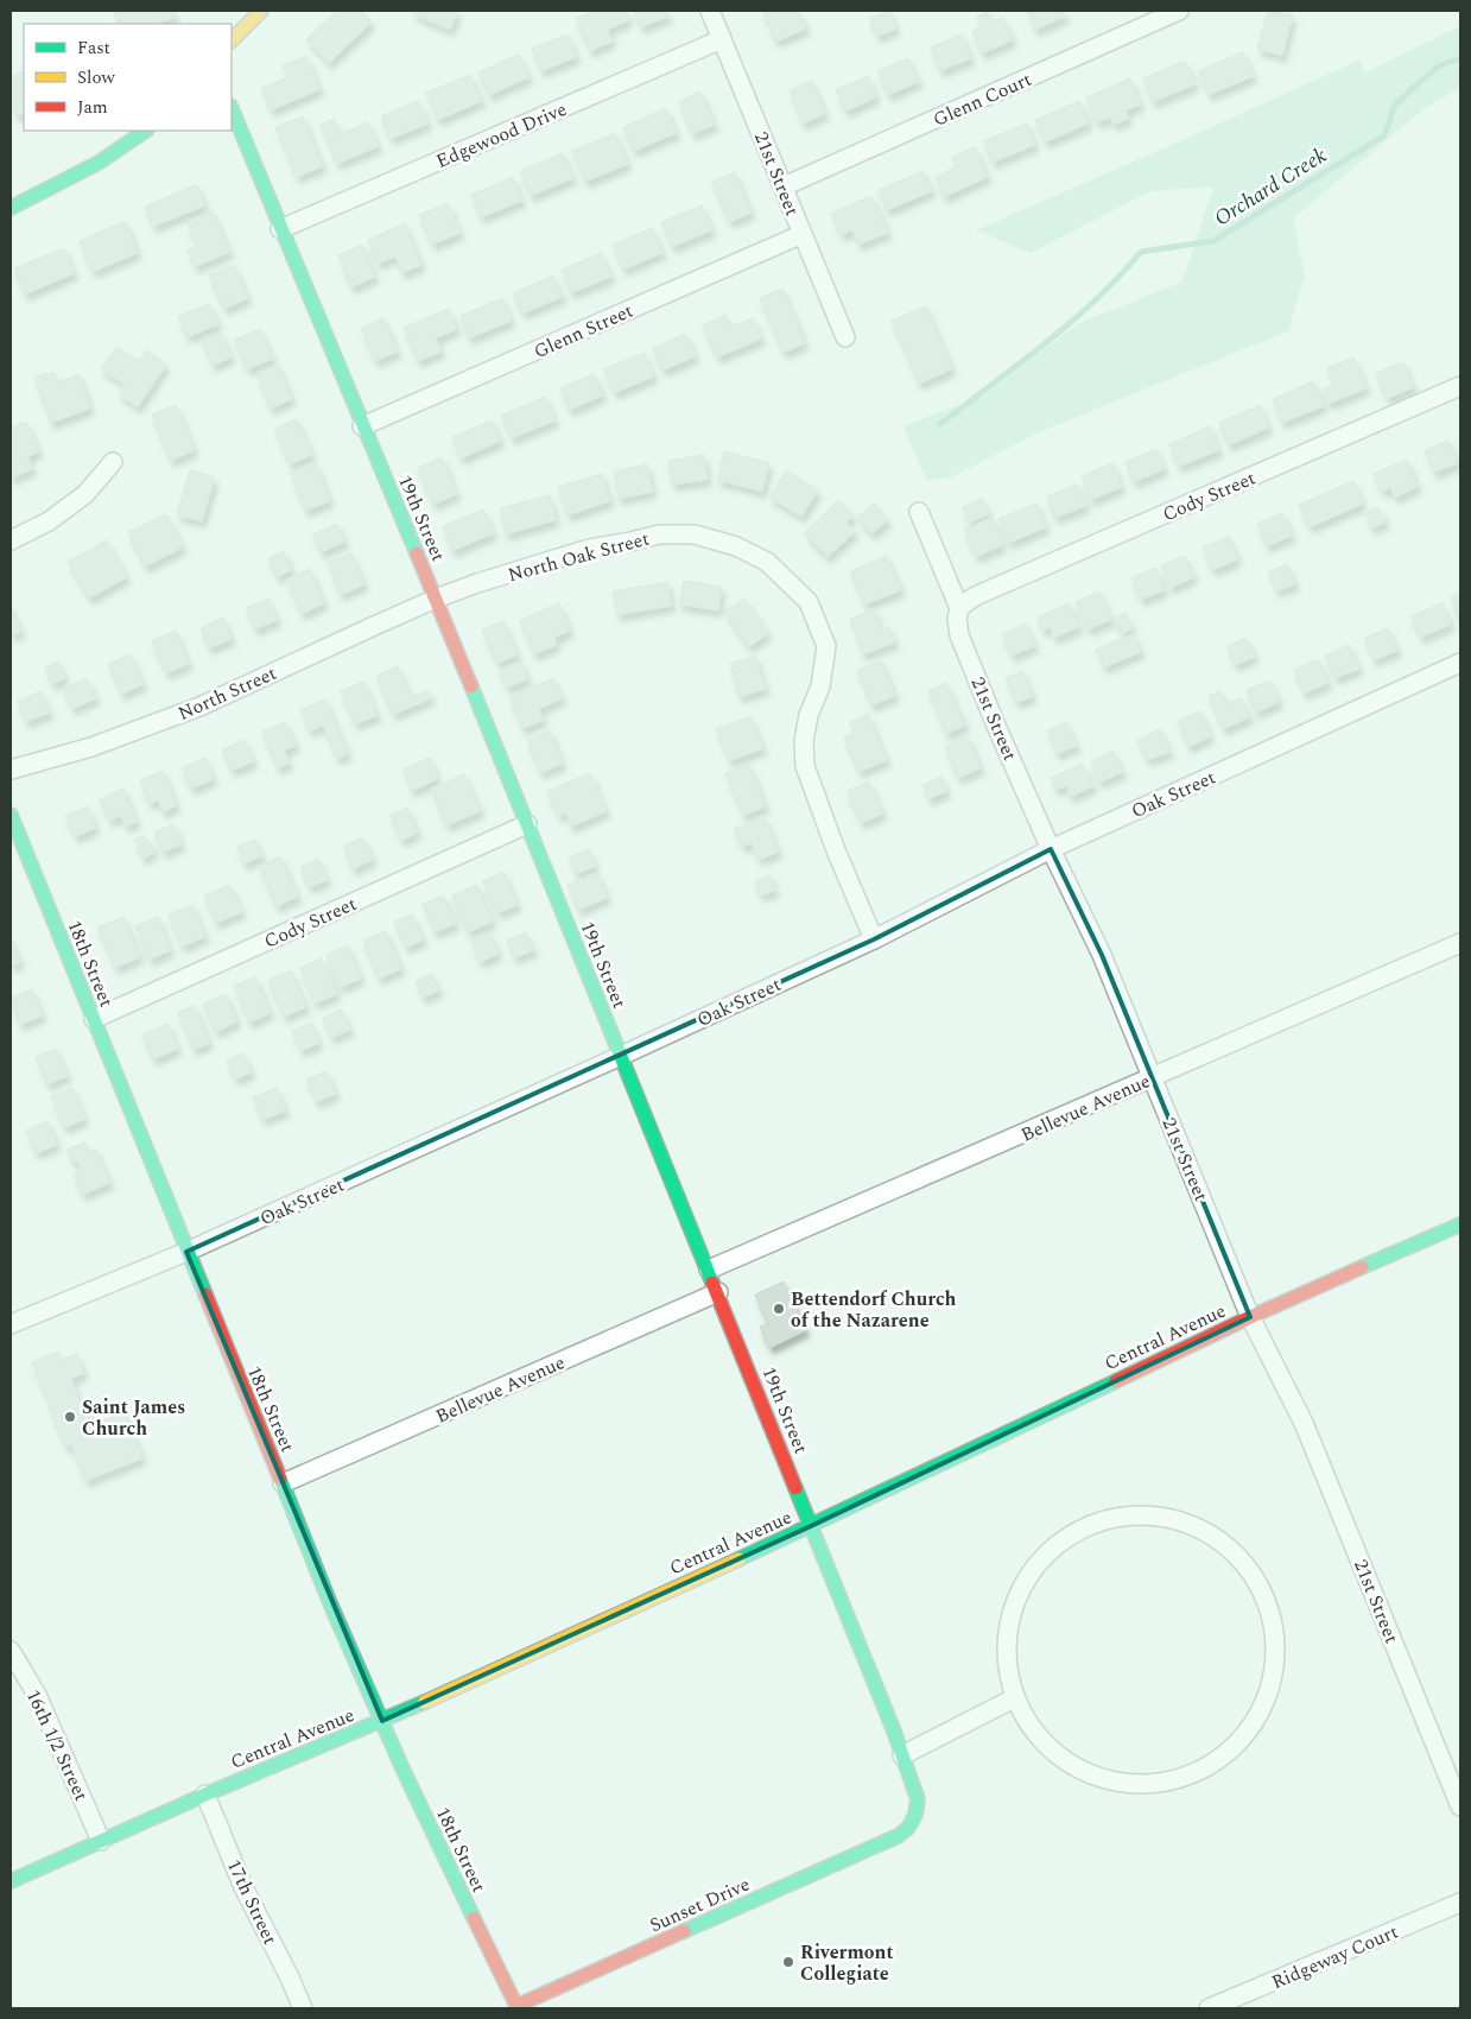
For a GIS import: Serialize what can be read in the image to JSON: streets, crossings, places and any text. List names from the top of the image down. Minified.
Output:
{"streets":{"street":["Glenn Court","Edgewood Drive","21st Street","Glenn Street","Cody Street","19th Street","North Oak Street","North Street","Oak Street","18th Street","Bellevue Avenue","Central Avenue","16th 1/2 Street","17th Street","Sunset Drive","Ridgeway Court"]},"crossings":[["Glenn Court","21st Street"],["Edgewood Drive","21st Street"],["Edgewood Drive","19th Street"],["21st Street","Glenn Street"],["21st Street","Cody Street"],["21st Street","Oak Street"],["21st Street","Bellevue Avenue"],["21st Street","Central Avenue"],["Glenn Street","19th Street"],["Cody Street","19th Street"],["Cody Street","18th Street"],["19th Street","North Oak Street"],["19th Street","North Street"],["19th Street","Oak Street"],["19th Street","Bellevue Avenue"],["19th Street","Central Avenue"],["19th Street","Sunset Drive"],["North Oak Street","North Street"],["North Oak Street","Oak Street"],["Oak Street","18th Street"],["18th Street","Bellevue Avenue"],["18th Street","Central Avenue"],["18th Street","Sunset Drive"],["Central Avenue","16th 1/2 Street"],["Central Avenue","17th Street"]],"water":["Orchard Creek"],"places":["Bettendorf Church of the Nazarene","Saint James Church","Rivermont Collegiate"],"legend":["Fast","Slow","Jam"]}
